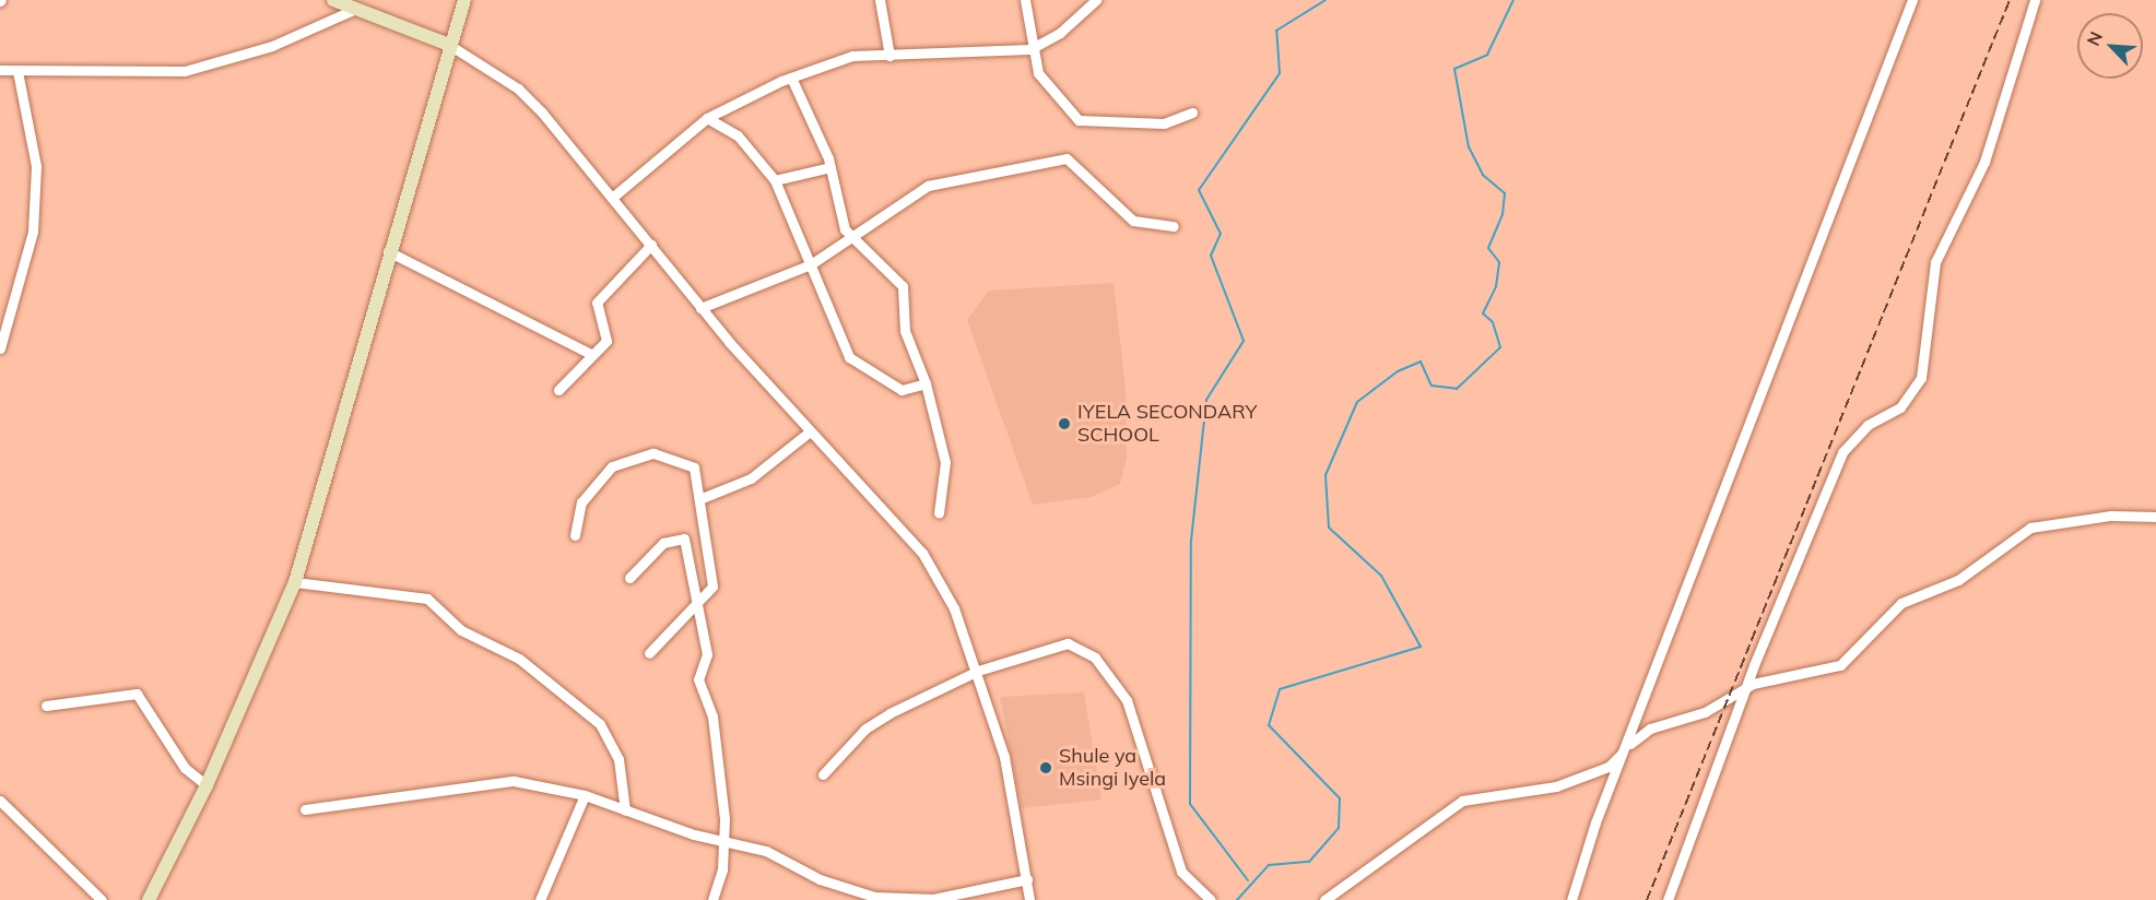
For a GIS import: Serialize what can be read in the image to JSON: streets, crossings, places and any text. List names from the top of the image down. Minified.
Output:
{"places":["IYELA SECONDARY SCHOOL","Shule ya Msingi Iyela"],"north":"top left"}
